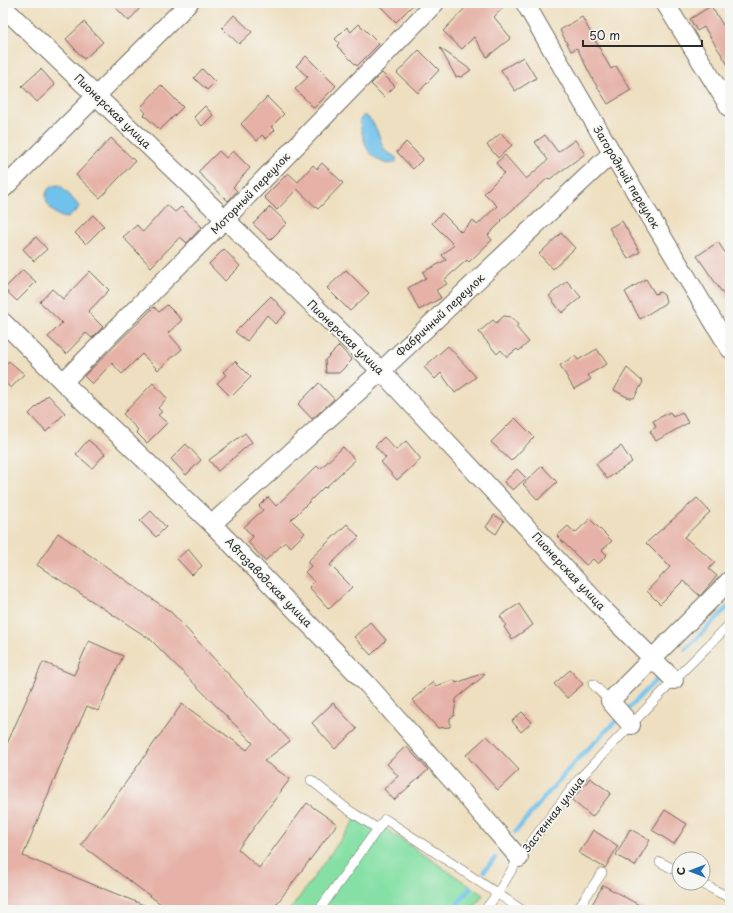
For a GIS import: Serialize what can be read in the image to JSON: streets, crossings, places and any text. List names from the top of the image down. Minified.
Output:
{"streets":{"street":["Пионерская улица","Загородный переулок","Моторный переулок","Фабричный переулок","Автозаводская улица","Застенная улица"]},"crossings":[["Пионерская улица","Моторный переулок"],["Пионерская улица","Фабричный переулок"],["Пионерская улица","Застенная улица"],["Загородный переулок","Фабричный переулок"],["Моторный переулок","Автозаводская улица"],["Фабричный переулок","Автозаводская улица"],["Автозаводская улица","Застенная улица"]],"scale_bar":"50 m","north":"left"}
